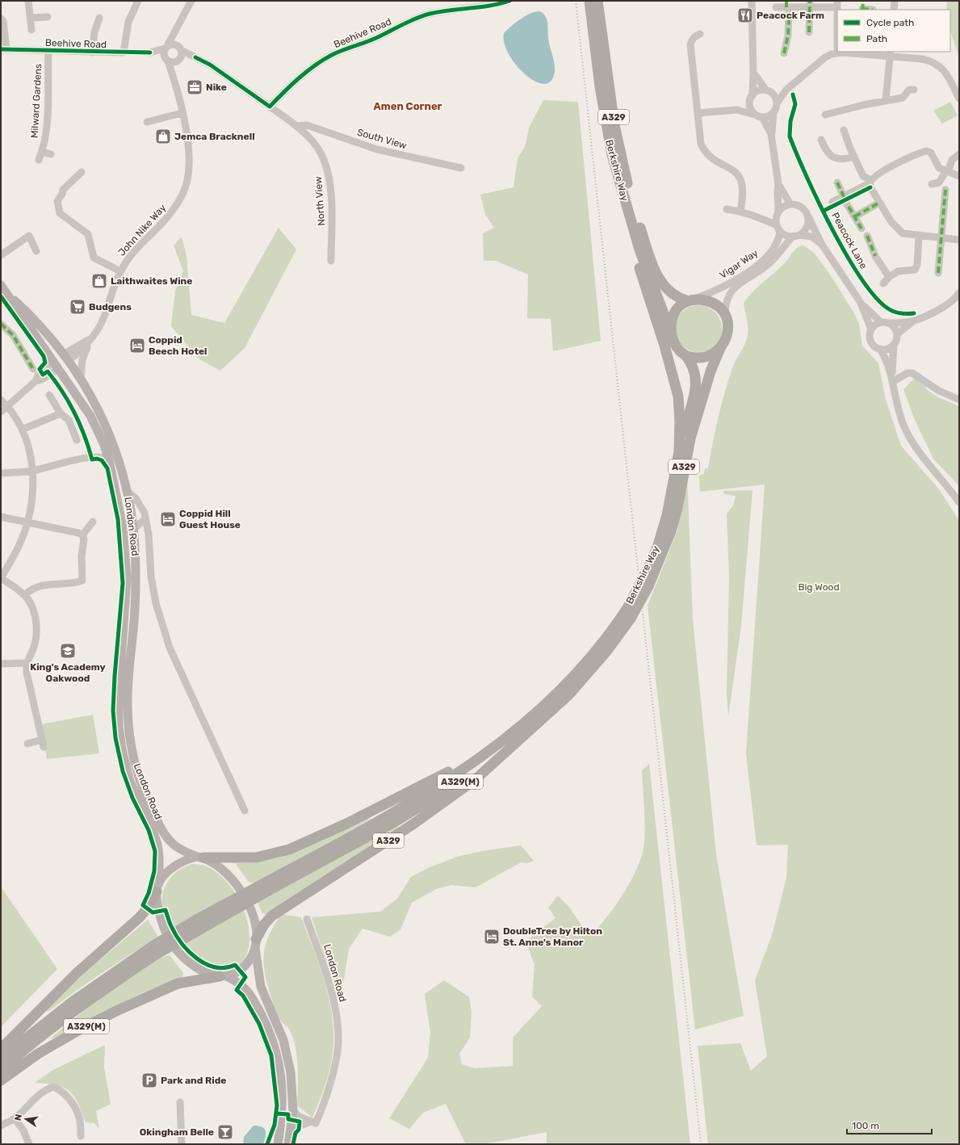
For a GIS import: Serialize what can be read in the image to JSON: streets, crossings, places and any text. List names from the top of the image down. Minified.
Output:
{"streets":{"highway":["A329","Berkshire Way","A329(M)"],"main road":["London Road"],"street":["Beehive Road","Milward Gardens","South View","North View","John Nike Way","Vigar Way"],"cycle path":["Peacock Lane"]},"crossings":[["Beehive Road","Milward Gardens"],["Beehive Road","North View"],["A329","Berkshire Way"],["A329","Vigar Way"],["A329","London Road"],["A329","A329(M)"],["South View","North View"],["Berkshire Way","Vigar Way"],["Berkshire Way","A329(M)"],["John Nike Way","London Road"],["London Road","A329(M)"]],"districts":["Amen Corner"],"parks":["Big Wood"],"places":{"restaurant":["Peacock Farm"],"office":["Nike"],"shop":["Jemca Bracknell","Laithwaites Wine"],"supermarket":["Budgens"],"hotel":["Coppid Beech Hotel","Coppid Hill Guest House","DoubleTree by Hilton St. Anne's Manor"],"school or university":["King's Academy Oakwood"],"parking":["Park and Ride"],"bar":["Okingham Belle"]},"legend":["Cycle path","Path"],"scale_bar":"100 m","north":"left"}
